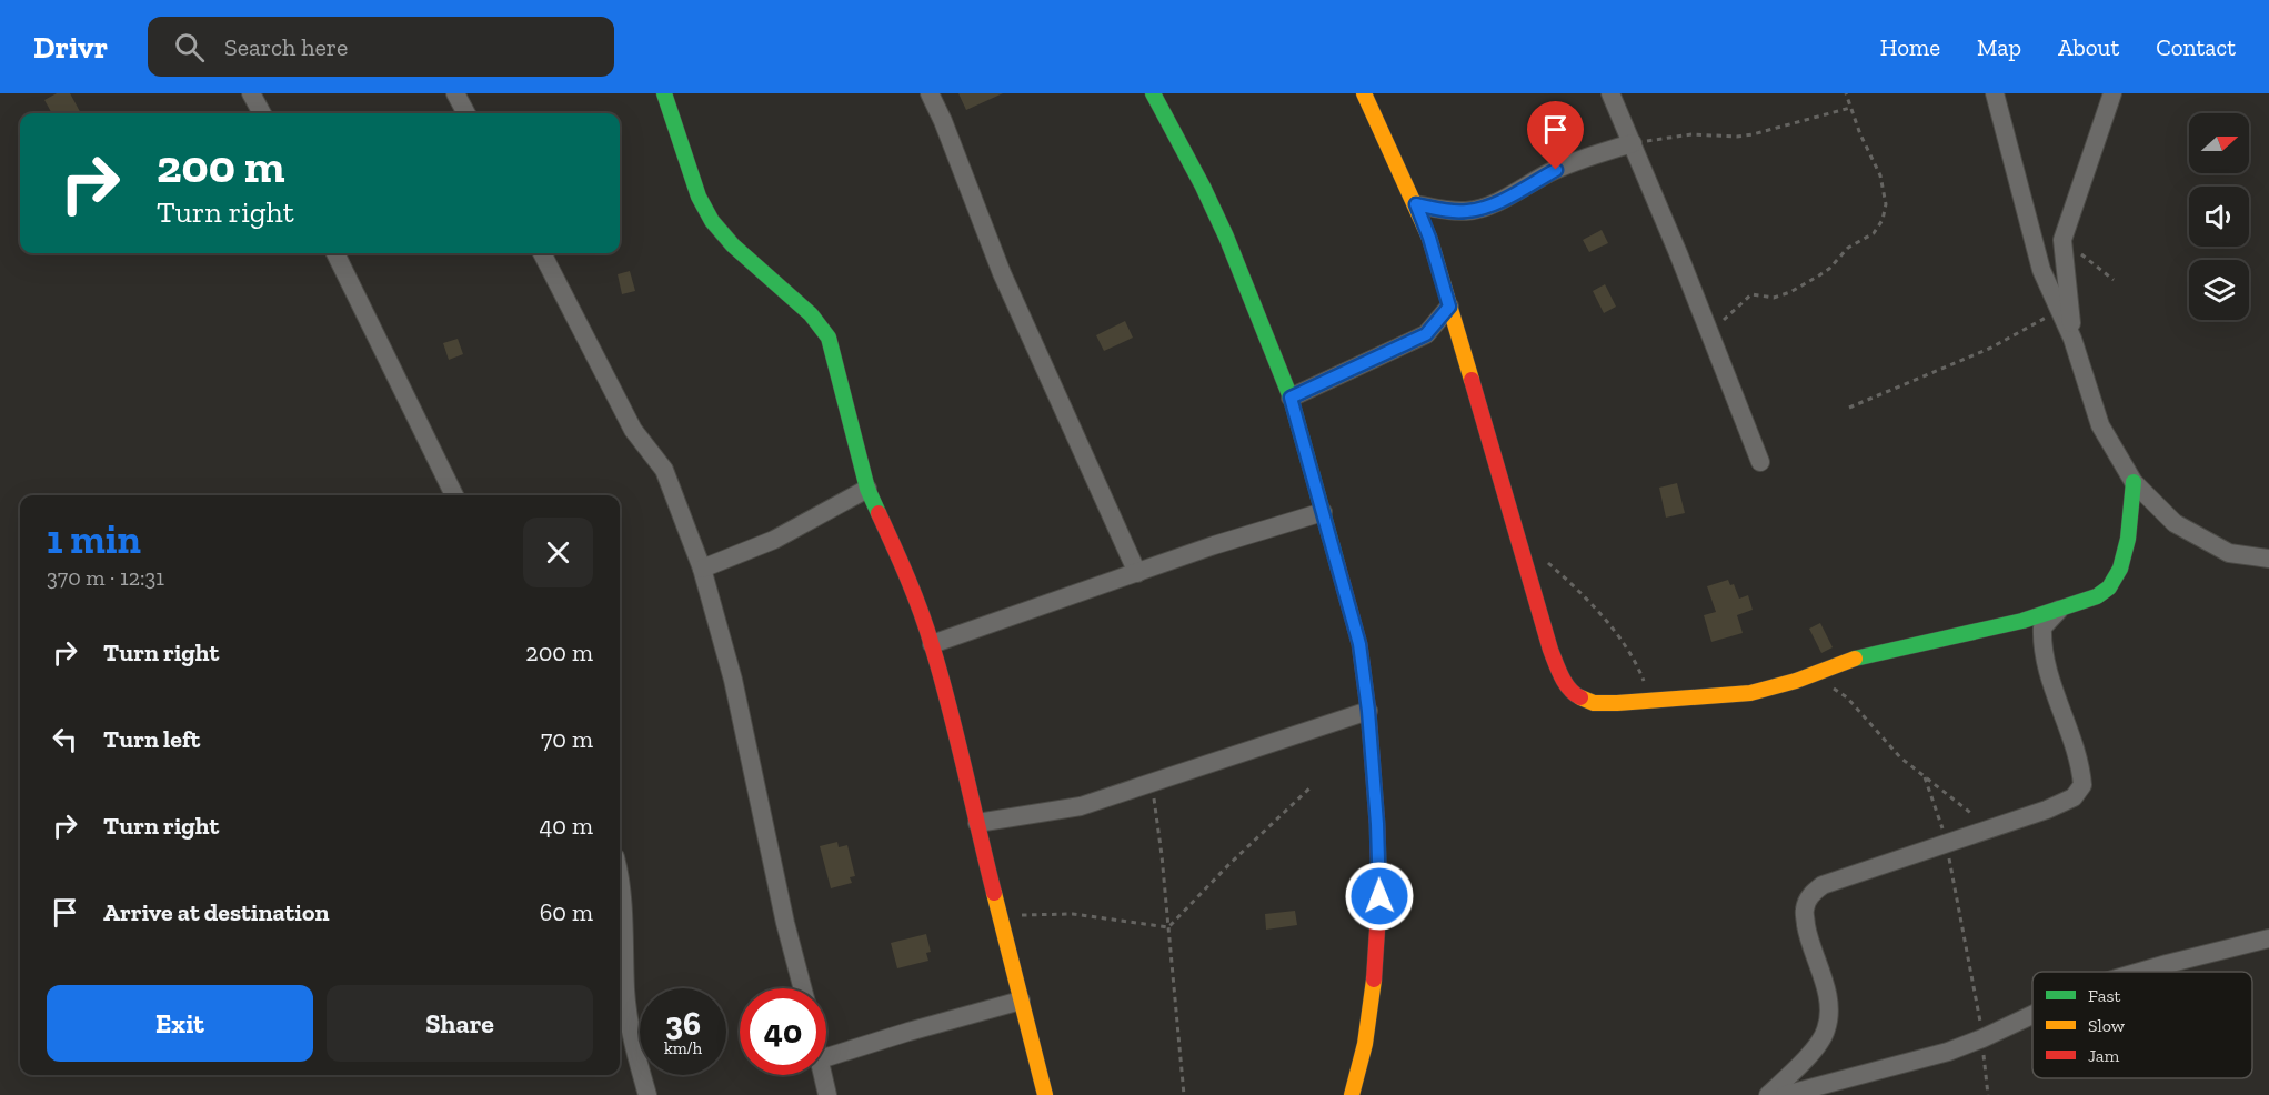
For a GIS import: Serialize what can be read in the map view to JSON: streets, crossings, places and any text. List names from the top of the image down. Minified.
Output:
{"legend":["Fast","Slow","Jam"],"north":"right","page":{"header":"Drivr","search":"Search here","nav":["Home","Map","About","Contact"],"turn":["200 m","Turn right"],"heading":["1 min","370 m · 12:31"],"list":[{"name":"Turn right","value":"200 m"},{"name":"Turn left","value":"70 m"},{"name":"Turn right","value":"40 m"},{"name":"Arrive at destination","value":"60 m"}],"buttons":["Exit","Share"],"speed":"36 km/h","limit":"40"}}
